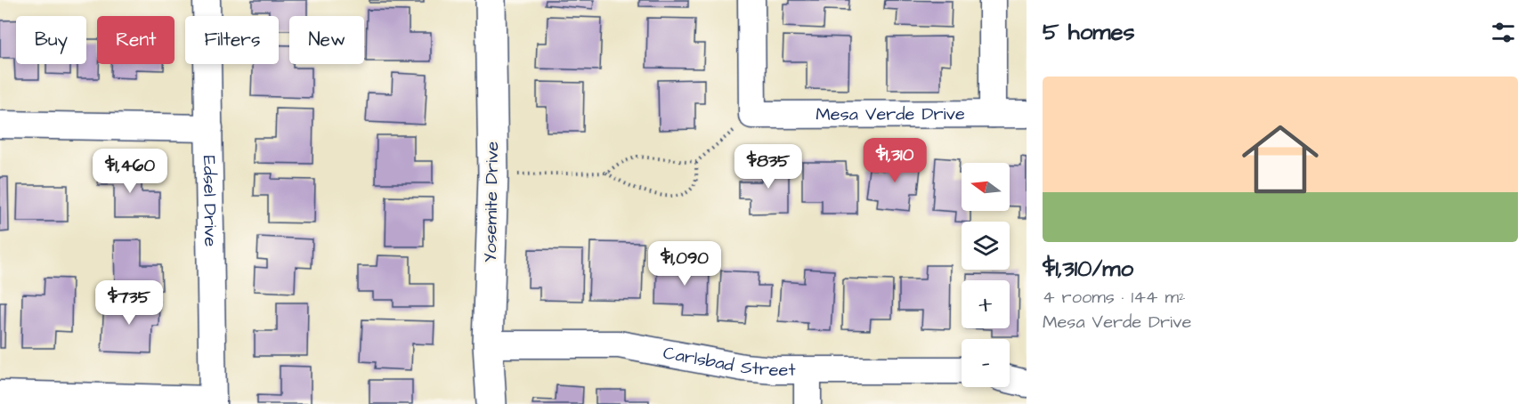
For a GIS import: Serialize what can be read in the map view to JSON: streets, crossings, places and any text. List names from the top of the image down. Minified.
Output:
{"streets":{"street":["Mesa Verde Drive","Edsel Drive","Yosemite Drive","Carlsbad Street"]},"crossings":[["Yosemite Drive","Carlsbad Street"]],"north":"left","page":{"heading":"5 homes","chip":["Buy","Rent","Filters","New"],"list":[{"name":"$1,310/mo","note":"4 rooms · 144 m² · Mesa Verde Drive"}],"price":["$1,310","$835","$1,460","$1,090","$735"],"map_buttons":["+","−"]}}
